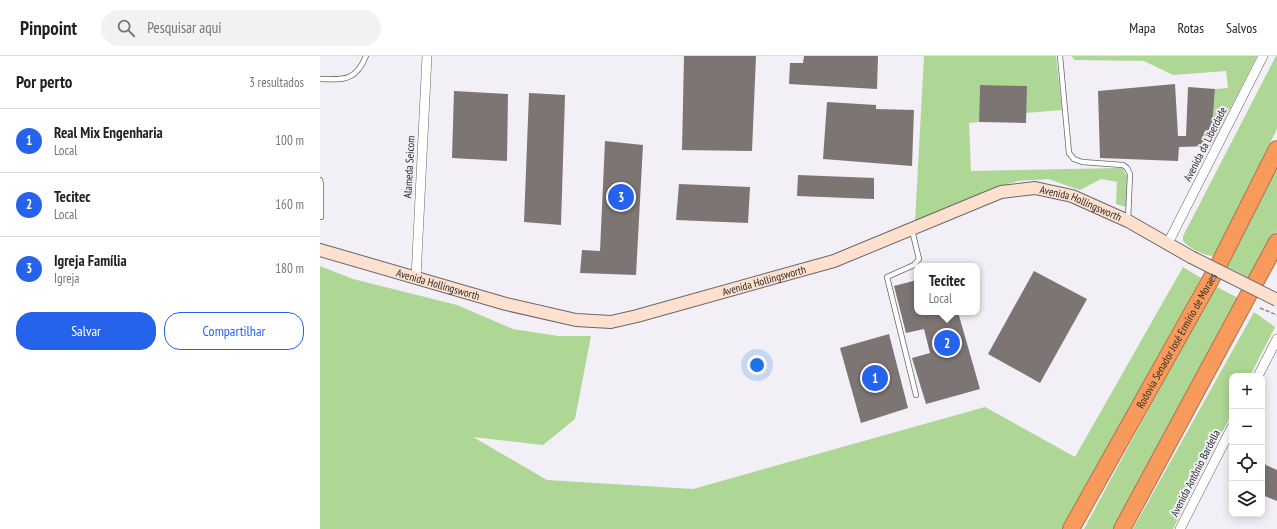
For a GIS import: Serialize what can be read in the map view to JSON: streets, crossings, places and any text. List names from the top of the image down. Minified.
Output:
{"streets":{"highway":["Rodovia Senador José Ermírio de Moraes"],"main road":["Avenida Hollingsworth"],"street":["Avenida da Liberdade","Alameda Seicom","Avenida Antônio Bardella"]},"crossings":[["Avenida da Liberdade","Avenida Hollingsworth"],["Alameda Seicom","Avenida Hollingsworth"]],"page":{"header":"Pinpoint","search":"Pesquisar aqui","nav":["Mapa","Rotas","Salvos"],"heading":["Por perto","3 resultados"],"list":[{"mark":"1","name":"Real Mix Engenharia","note":"Local","value":"100 m"},{"mark":"2","name":"Tecitec","note":"Local","value":"160 m"},{"mark":"3","name":"Igreja Família","note":"Igreja","value":"180 m"}],"pins":["3","2","1"],"popup":["Tecitec","Local"],"buttons":["Salvar","Compartilhar"],"map_buttons":["+","−"]}}
